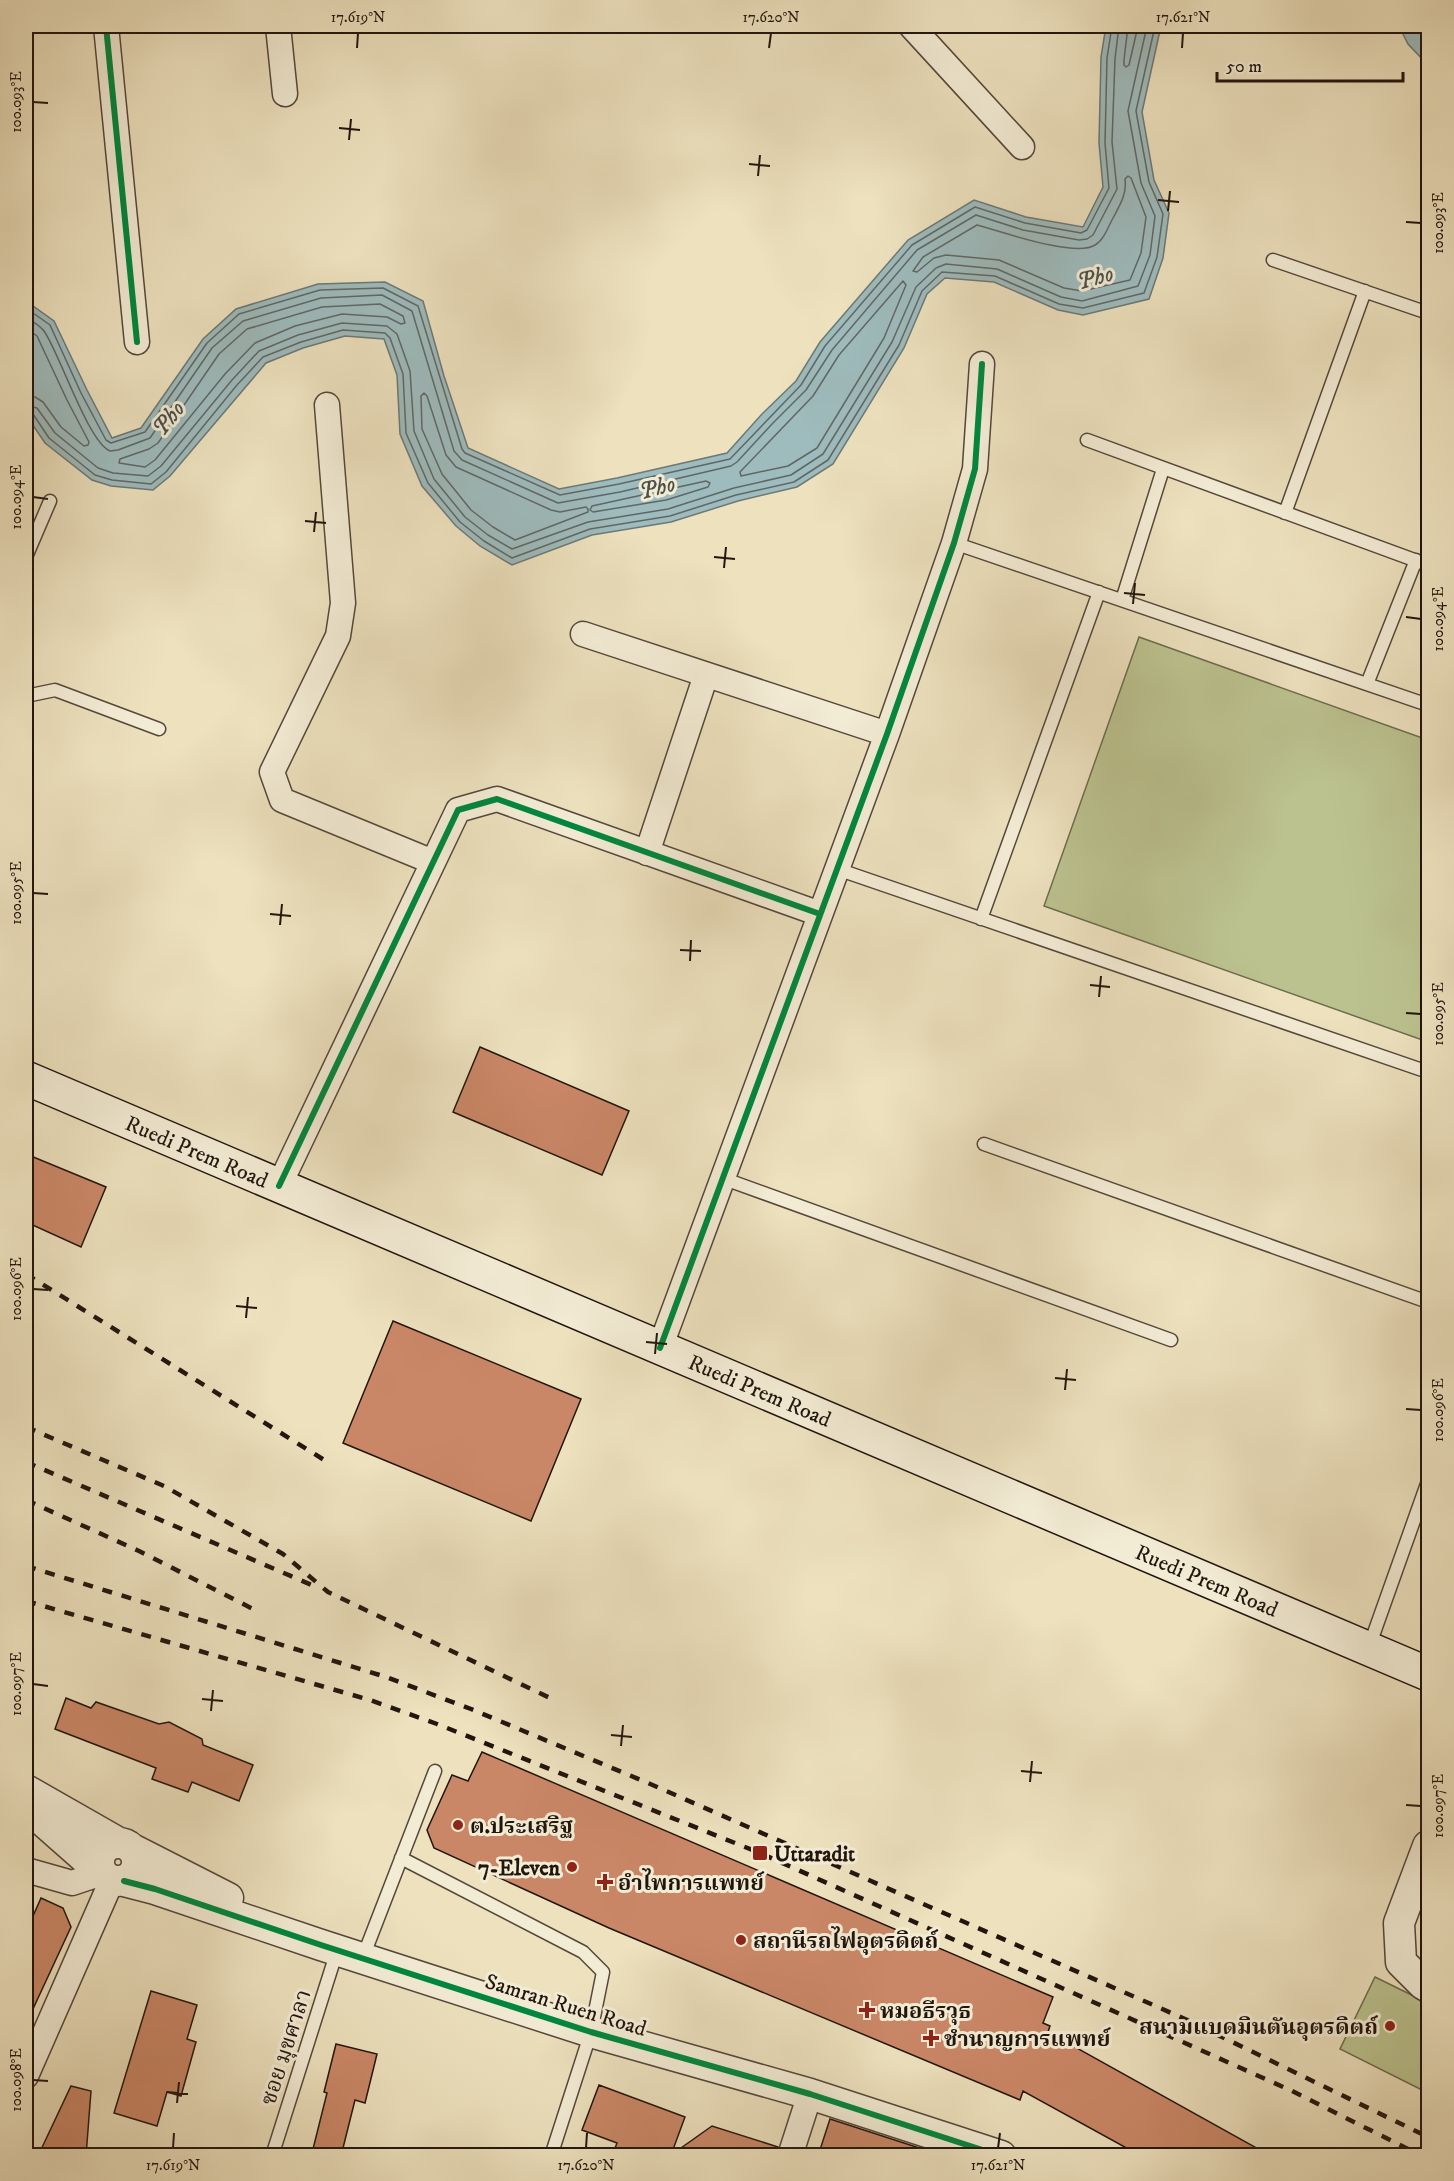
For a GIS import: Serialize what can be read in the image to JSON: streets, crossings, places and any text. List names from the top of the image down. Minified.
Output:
{"streets":{"main road":["Ruedi Prem Road"],"street":["Samran Ruen Road"],"lane":["ซอย มุขศาลา"]},"crossings":[["Samran Ruen Road","ซอย มุขศาลา"]],"water":["Pho"],"places":{"other":["ต.ประเสริฐ","7-Eleven","สถานีรถไฟอุตรดิตถ์","สนามแบดมินตันอุตรดิตถ์"],"transit":["Uttaradit"],"health":["อำไพการแพทย์","หมอธีรวุธ","ชำนาญการแพทย์"]},"scale_bar":"50 m","coordinates":["17.619°N","17.620°N","17.621°N","100.093°E","100.094°E","100.095°E","100.096°E","100.097°E","100.098°E"]}
